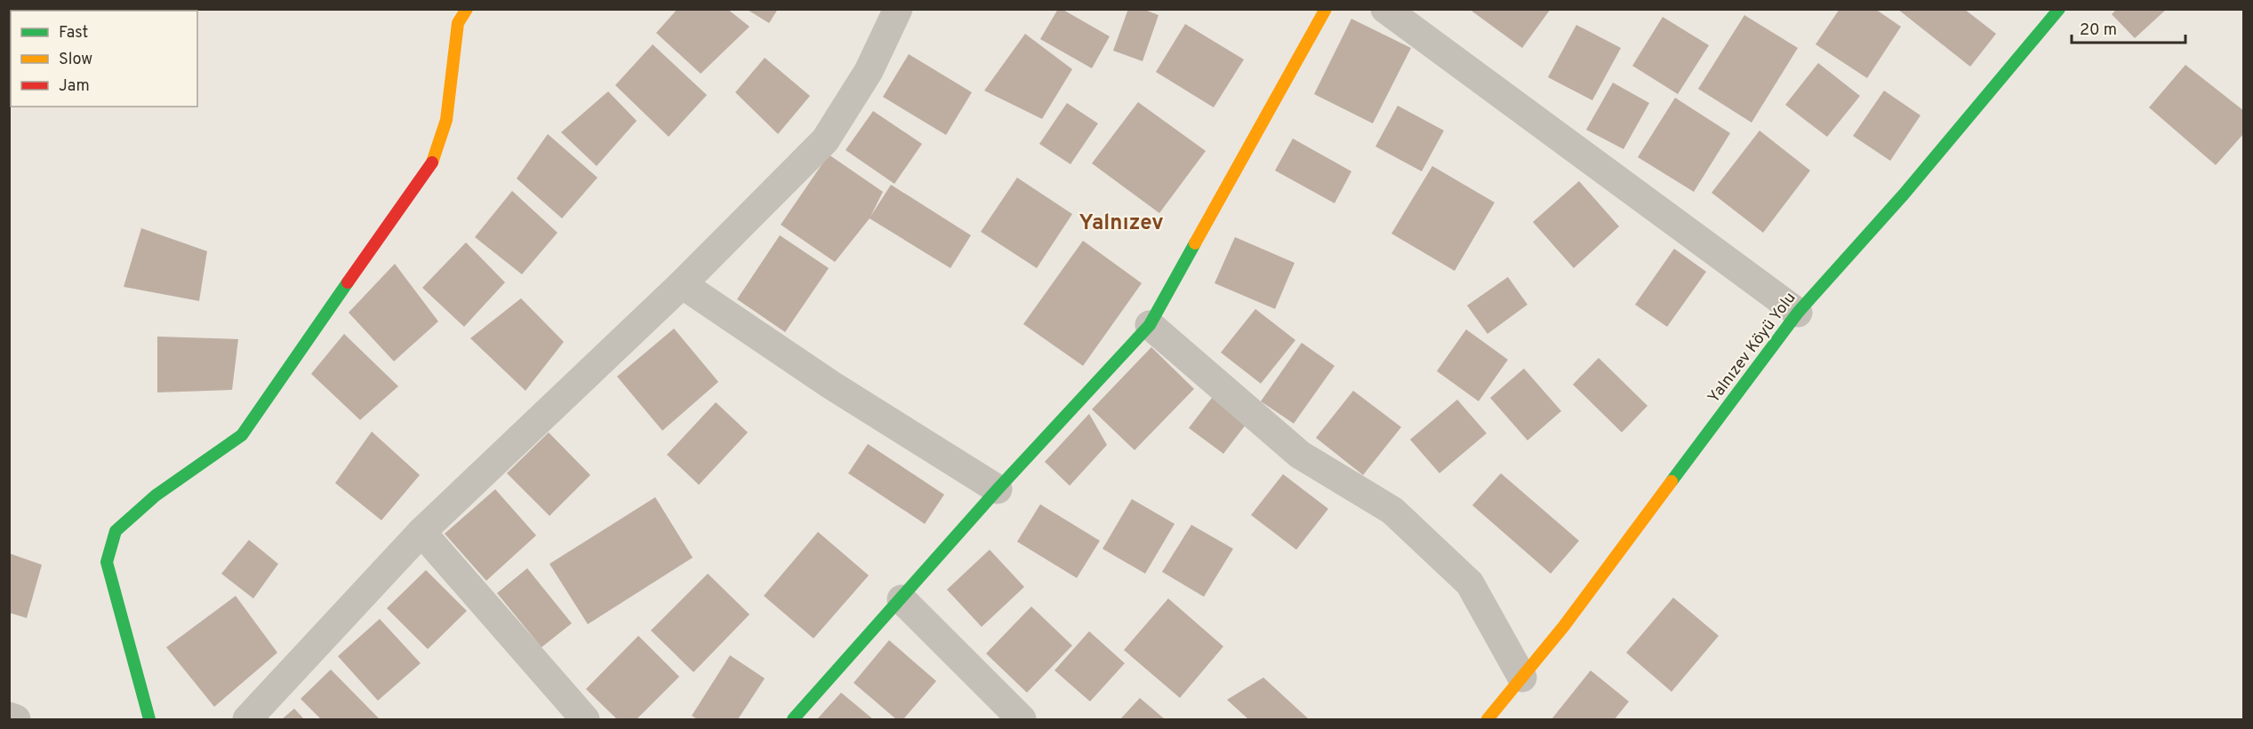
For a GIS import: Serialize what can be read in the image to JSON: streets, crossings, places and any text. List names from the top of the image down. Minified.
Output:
{"streets":{"street":["Yalnızev Köyü Yolu"]},"districts":["Yalnızev"],"legend":["Fast","Slow","Jam"],"scale_bar":"20 m"}
